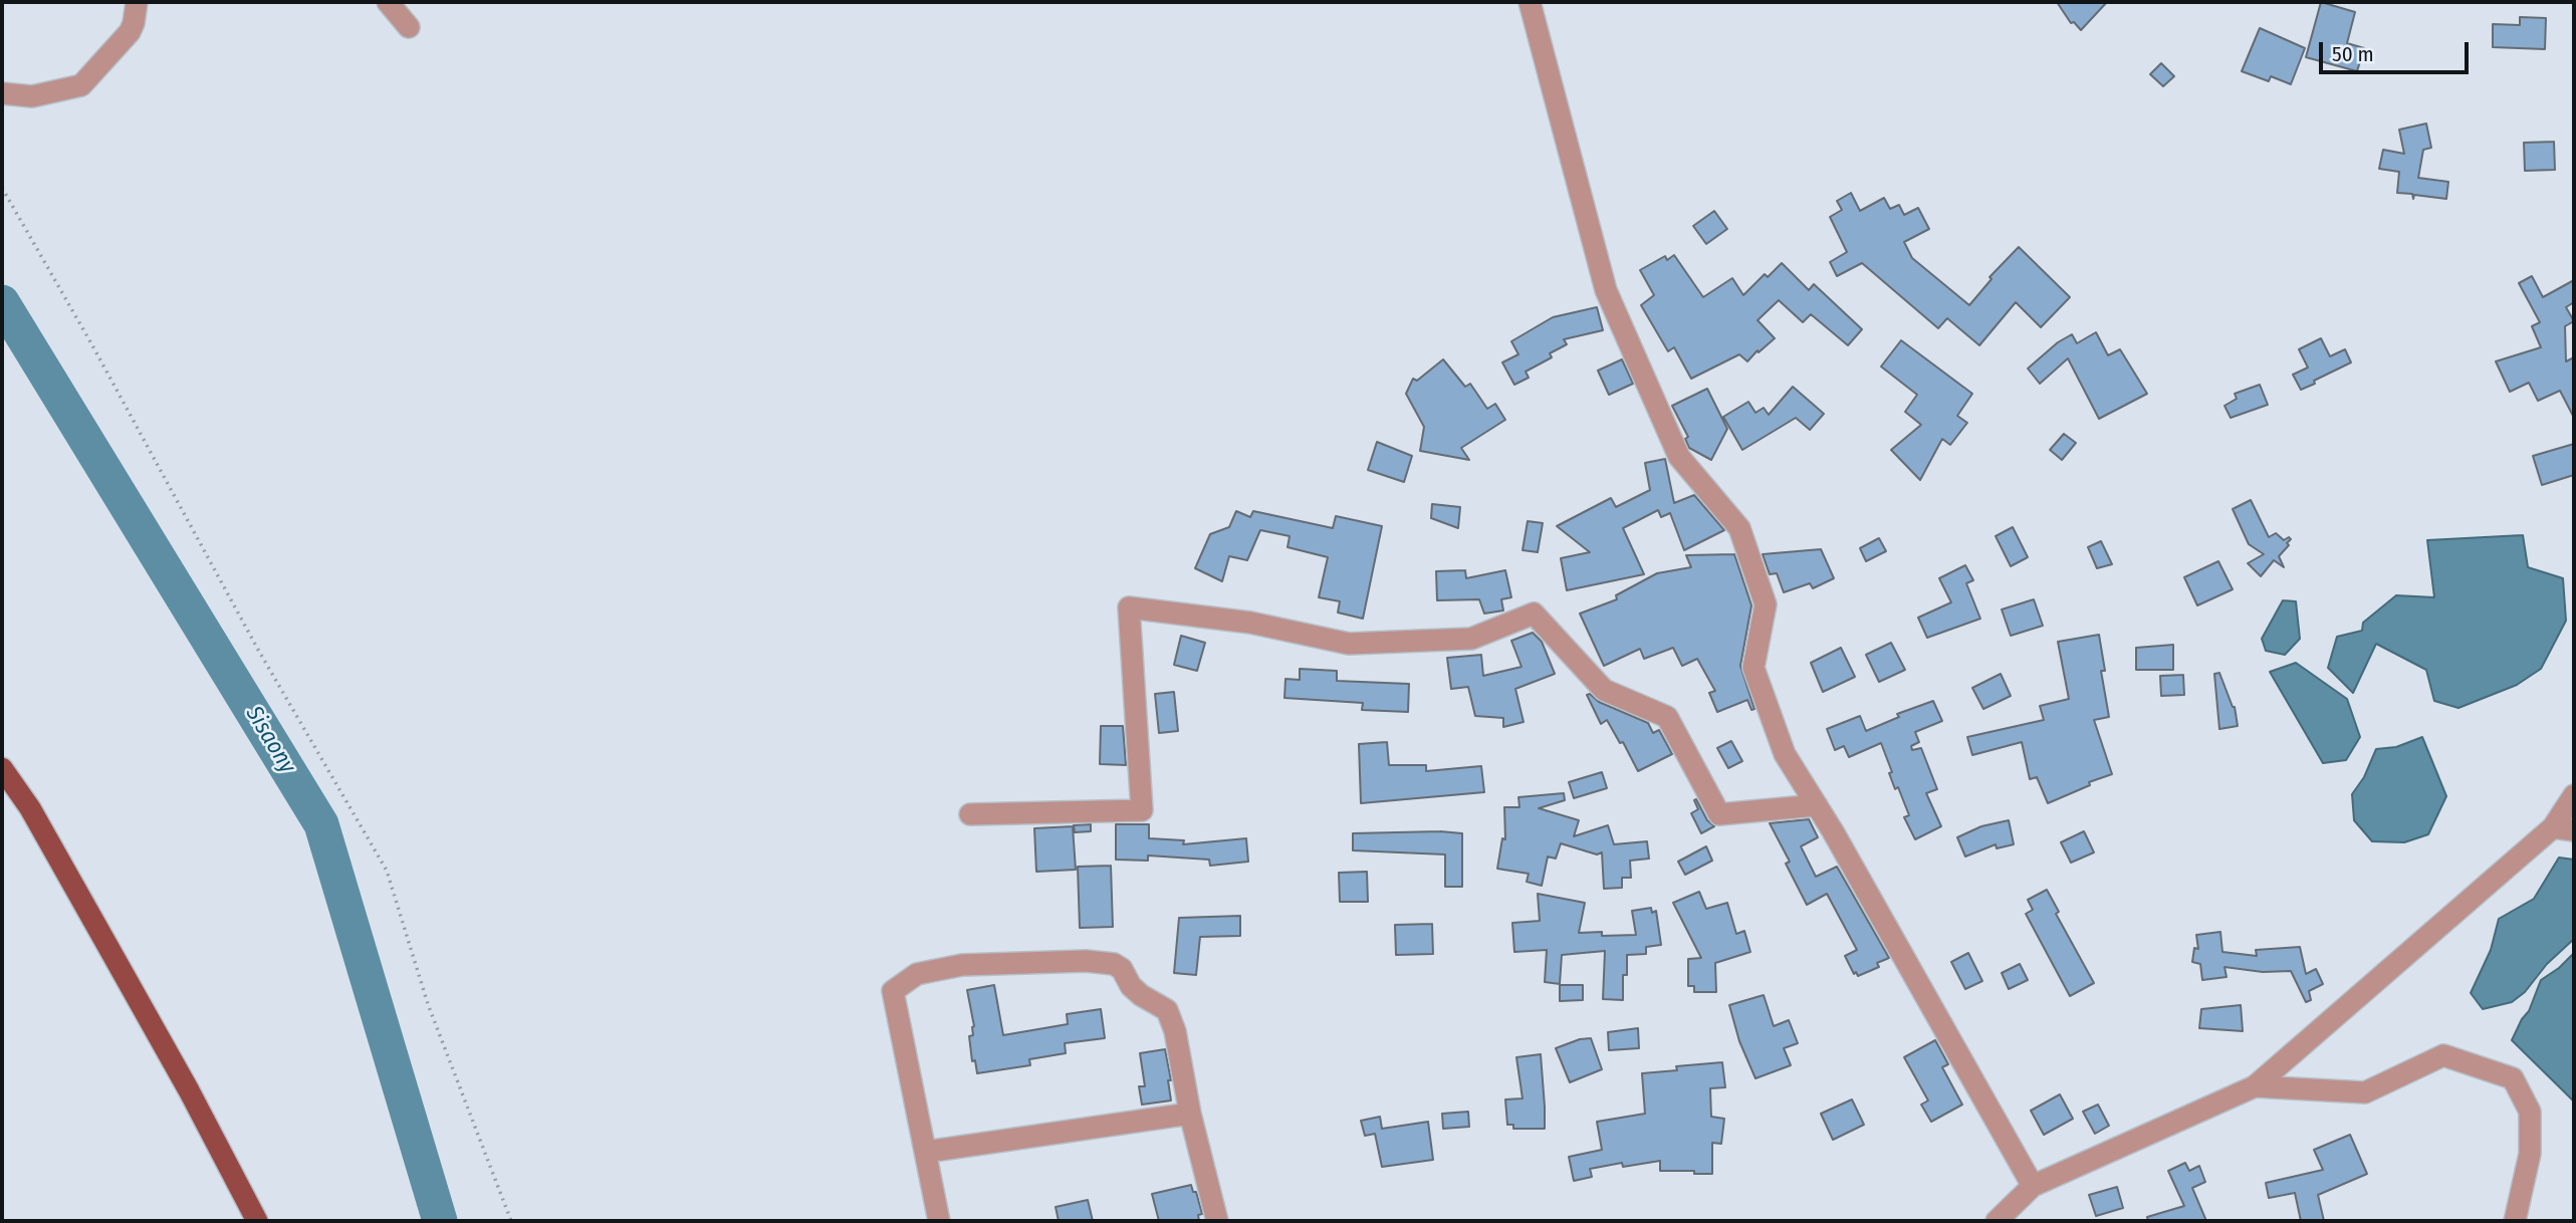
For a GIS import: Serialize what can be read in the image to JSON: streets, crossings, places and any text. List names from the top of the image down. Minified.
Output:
{"water":["Sisaony"],"scale_bar":"50 m"}
